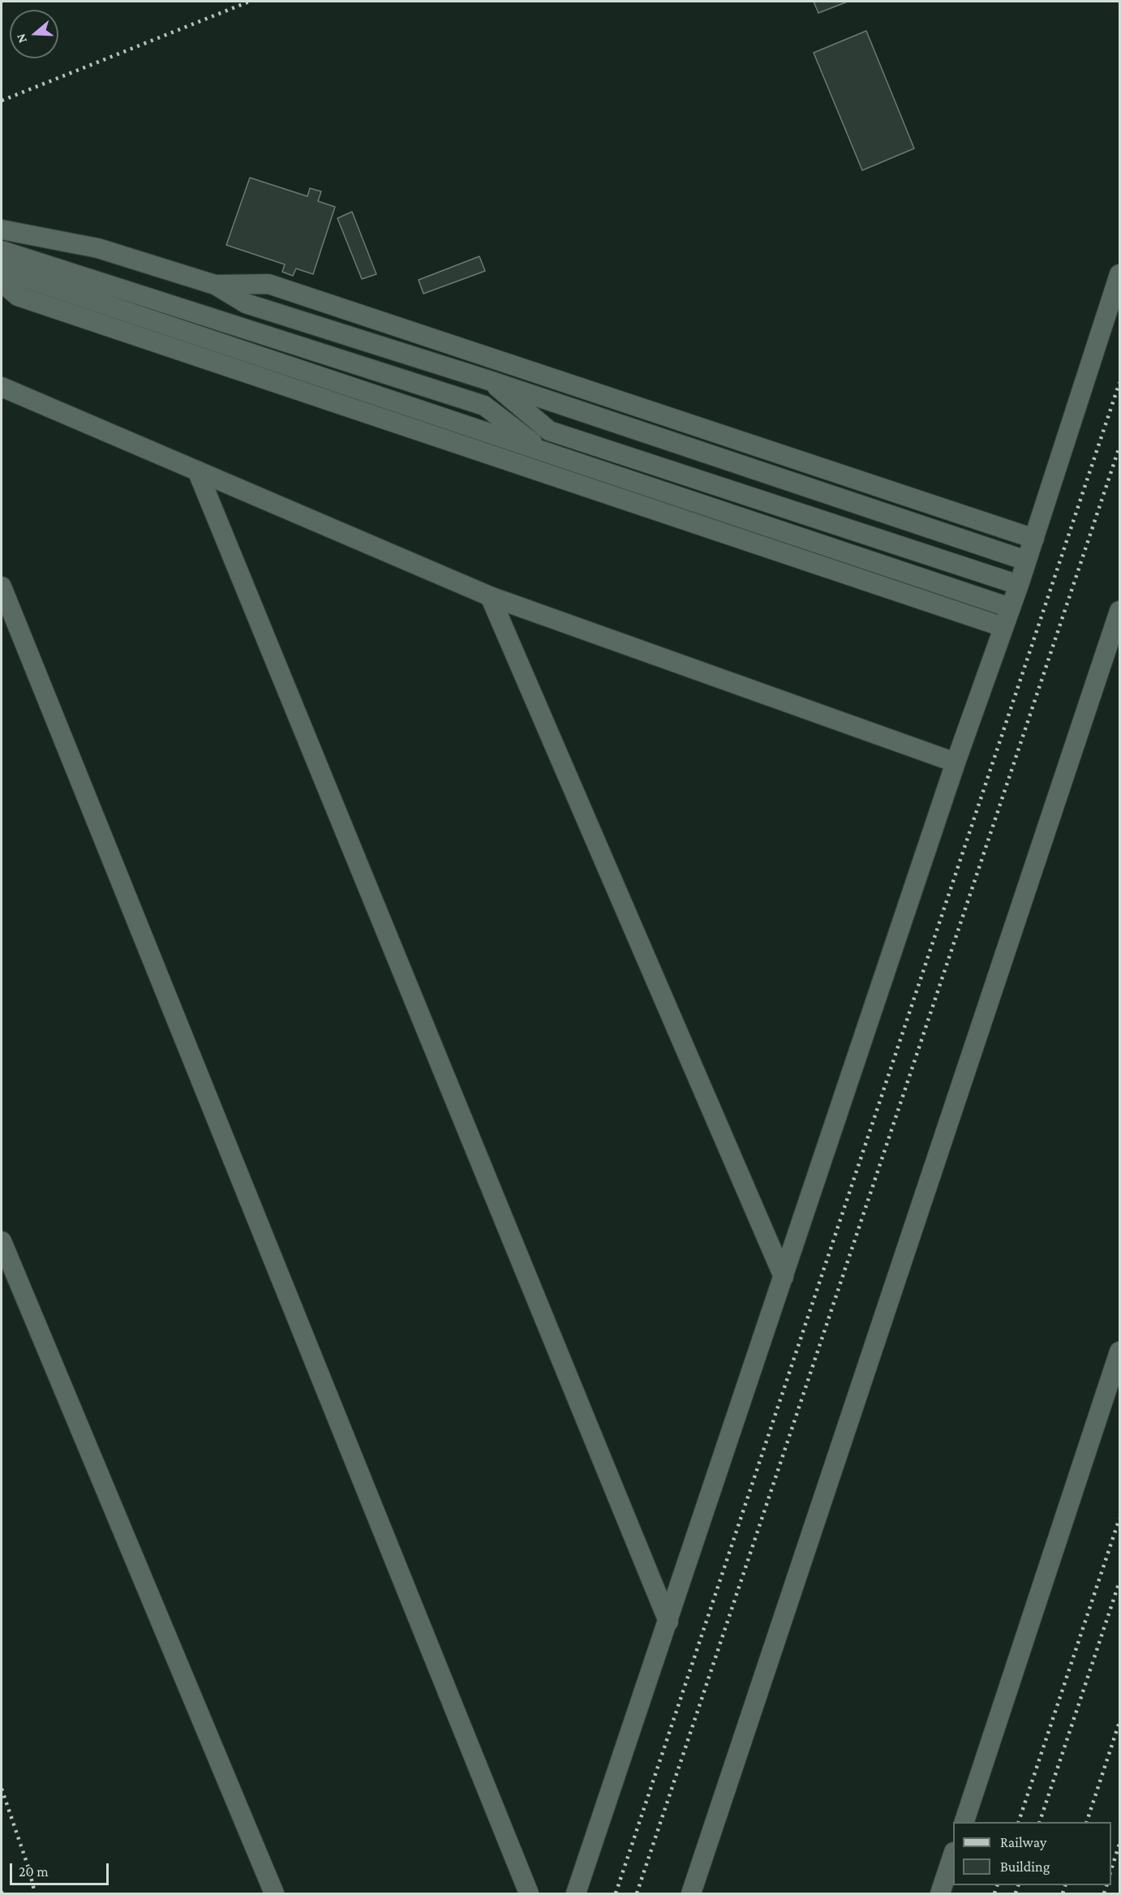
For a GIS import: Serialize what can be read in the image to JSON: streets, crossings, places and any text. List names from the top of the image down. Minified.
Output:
{"legend":["Railway","Building"],"scale_bar":"20 m","north":"left"}
